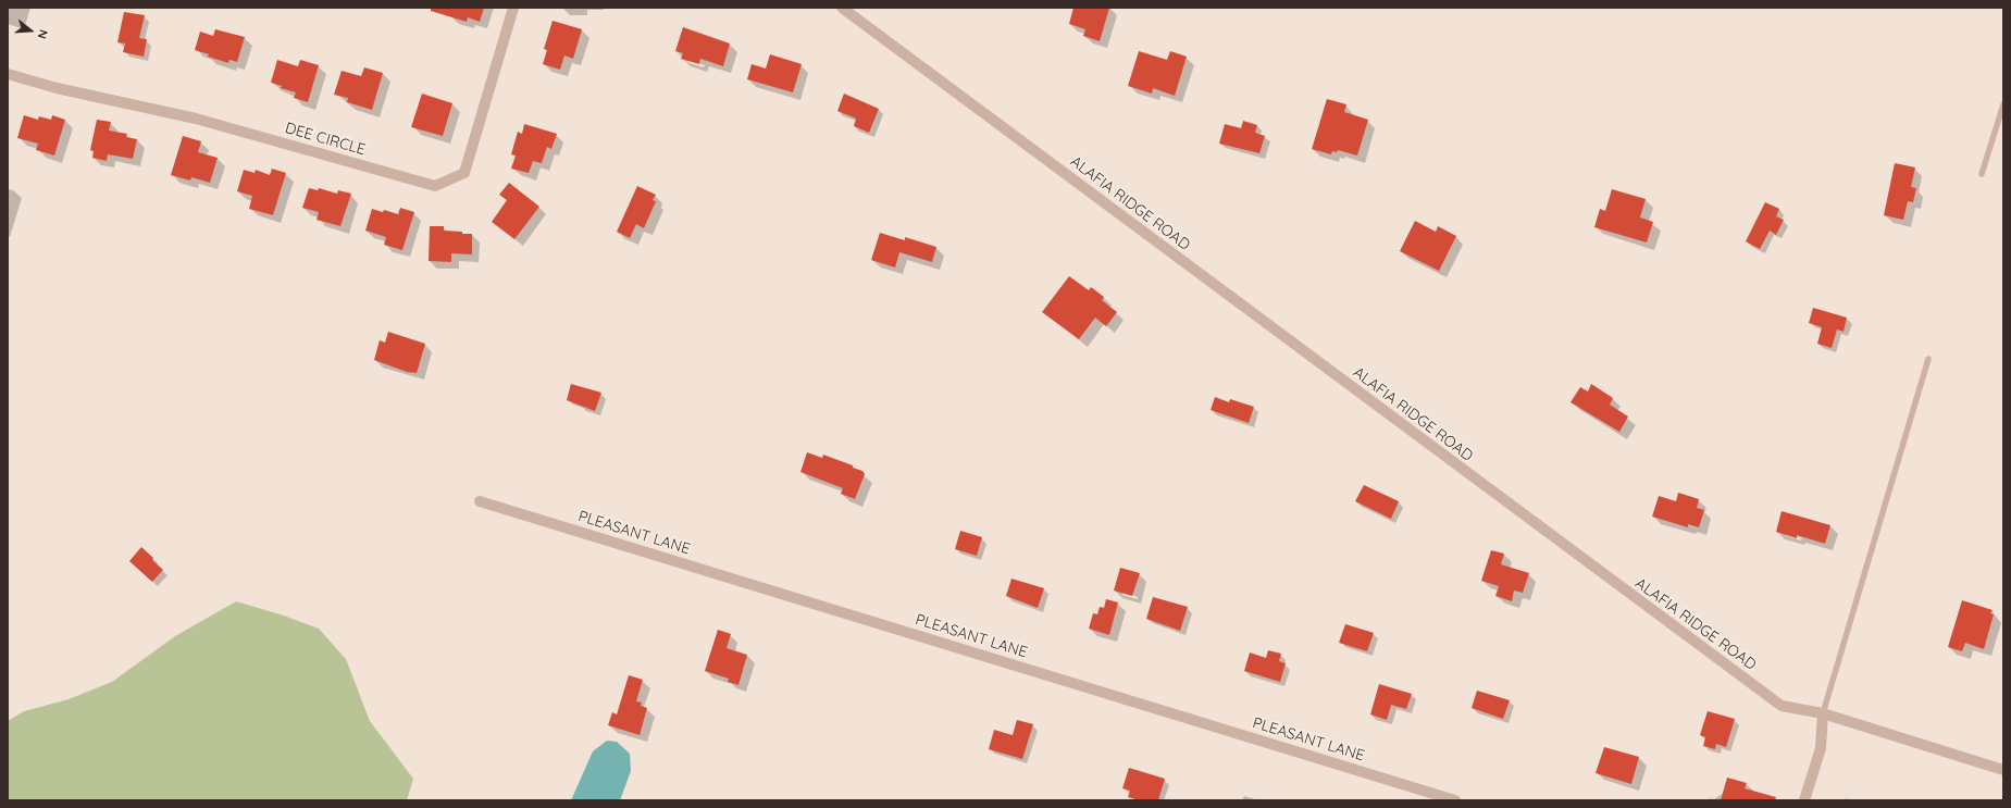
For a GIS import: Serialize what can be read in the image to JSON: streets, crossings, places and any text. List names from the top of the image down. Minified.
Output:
{"streets":{"street":["DEE CIRCLE","ALAFIA RIDGE ROAD","PLEASANT LANE"]},"north":"right"}
